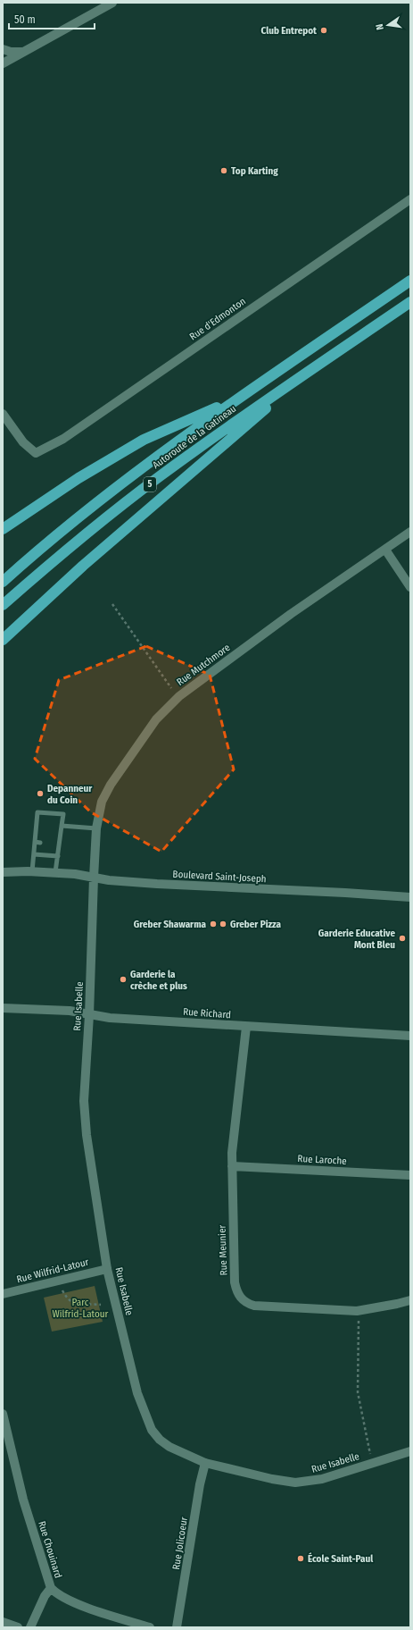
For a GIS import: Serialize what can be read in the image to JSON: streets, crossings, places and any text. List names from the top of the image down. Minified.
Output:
{"streets":{"highway":["Autoroute de la Gatineau","5"],"street":["Rue d'Edmonton","Rue Mutchmore","Boulevard Saint-Joseph","Rue Isabelle","Rue Richard","Rue Laroche","Rue Meunier","Rue Wilfrid-Latour","Rue Jolicoeur","Rue Chouinard"]},"crossings":[["Rue Mutchmore","Boulevard Saint-Joseph"],["Rue Mutchmore","Rue Isabelle"],["Boulevard Saint-Joseph","Rue Isabelle"],["Rue Isabelle","Rue Richard"],["Rue Isabelle","Rue Wilfrid-Latour"],["Rue Isabelle","Rue Jolicoeur"],["Rue Richard","Rue Meunier"],["Rue Laroche","Rue Meunier"]],"parks":["Parc Wilfrid-Latour"],"places":["Club Entrepot","Top Karting","Depanneur du Coin","Greber Shawarma","Greber Pizza","Garderie Educative Mont Bleu","Garderie la crèche et plus","École Saint-Paul"],"scale_bar":"50 m","north":"left"}
